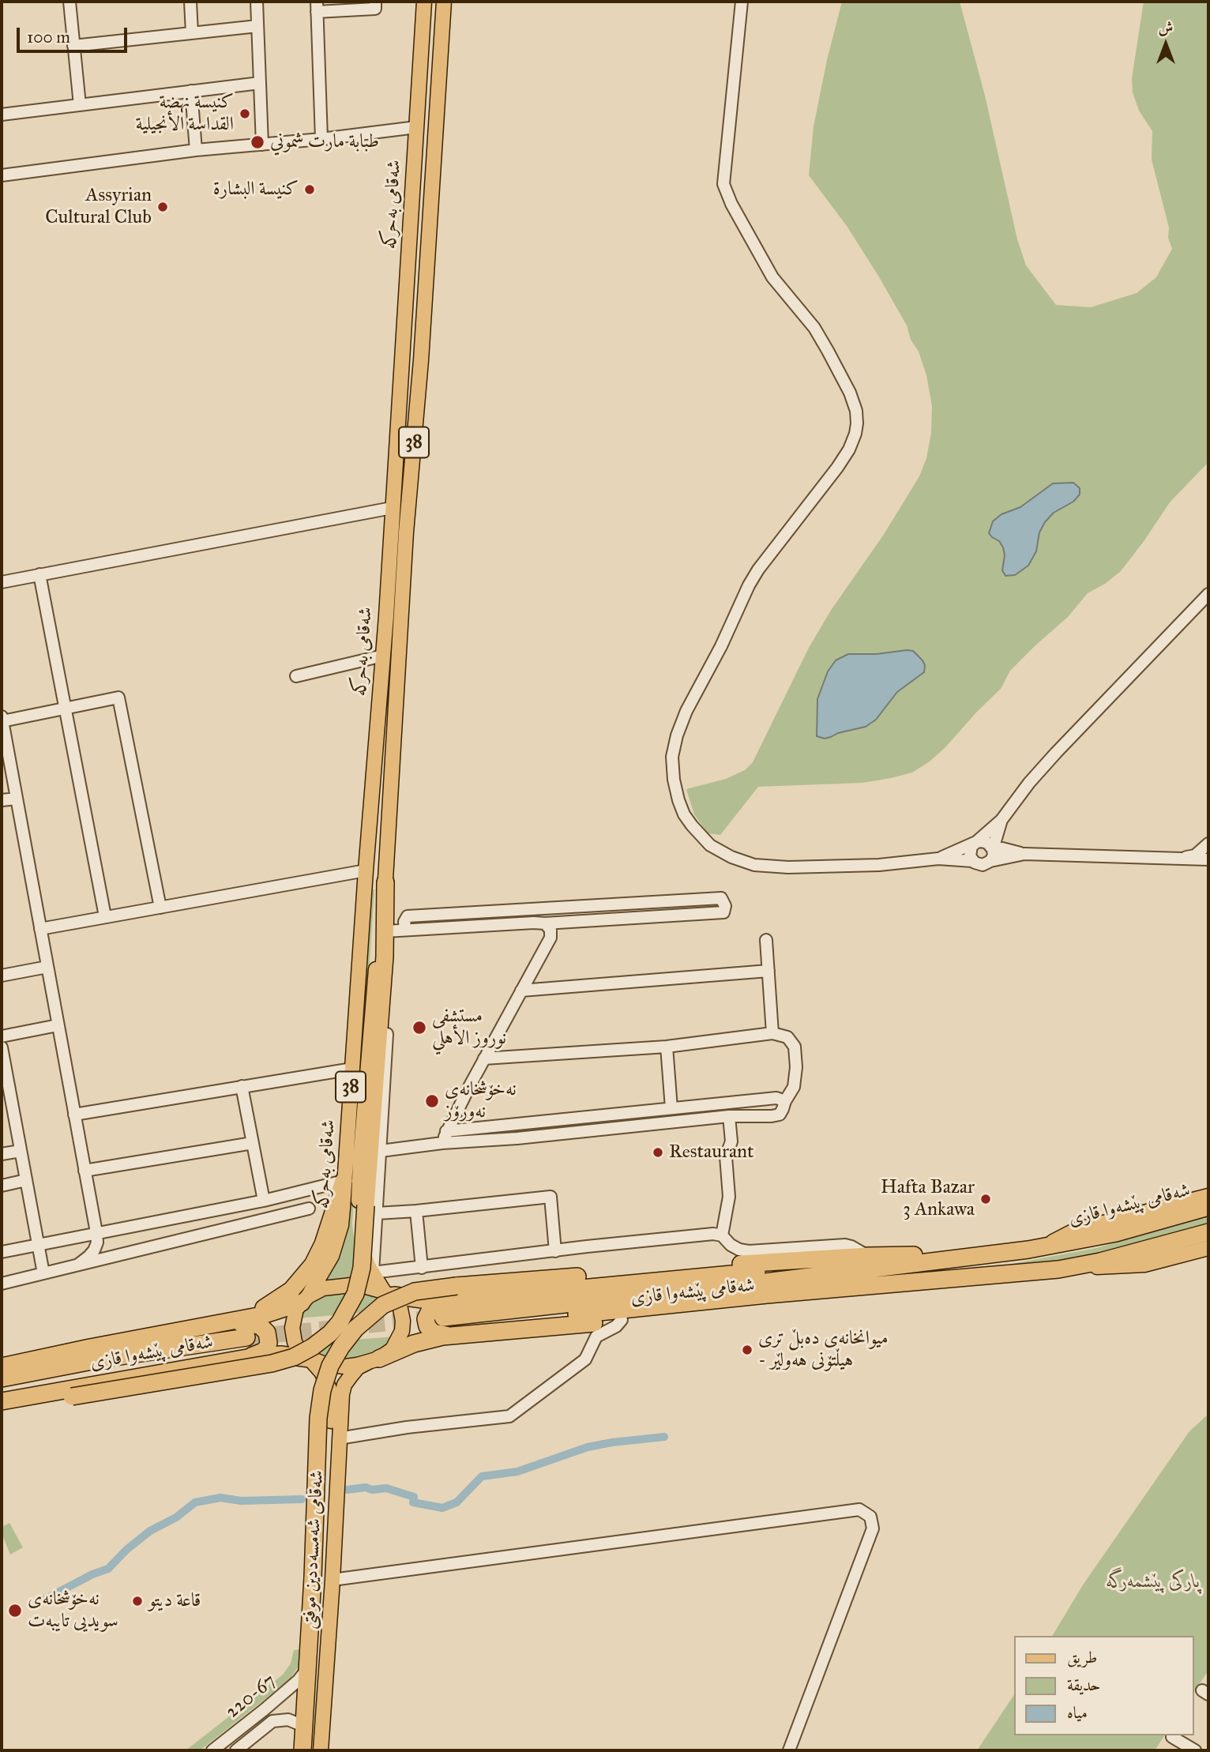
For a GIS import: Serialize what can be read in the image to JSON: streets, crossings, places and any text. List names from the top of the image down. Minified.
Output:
{"streets":{"highway":["شەقامی پێشەوا قازی"],"main road":["شەقامی بەحرکە","38","شەقامی شەمسەددین موفتی"],"street":["220-67"]},"crossings":[["شەقامی بەحرکە","38"],["شەقامی بەحرکە","شەقامی پێشەوا قازی"],["شەقامی بەحرکە","شەقامی شەمسەددین موفتی"],["38","شەقامی پێشەوا قازی"],["38","شەقامی شەمسەددین موفتی"],["شەقامی پێشەوا قازی","شەقامی شەمسەددین موفتی"]],"parks":["پارکی پێشمەرگە"],"places":["كنيسة نهضة القداسة الأنجيلية","طبابة مارت شموني","كنيسة البشارة","Assyrian Cultural Club","مستشفى نوروز الأهلي","نەخۆشخانەی نەورۆز","Restaurant","Hafta Bazar 3 Ankawa","میوانخانەی دەبڵ تری - هیڵتۆنی هەولێر","قاعة ديتو","نەخۆشخانەی سویدیی تایبەت"],"legend":["طريق","حديقة","مياه"],"scale_bar":"100 m","north":"top"}
